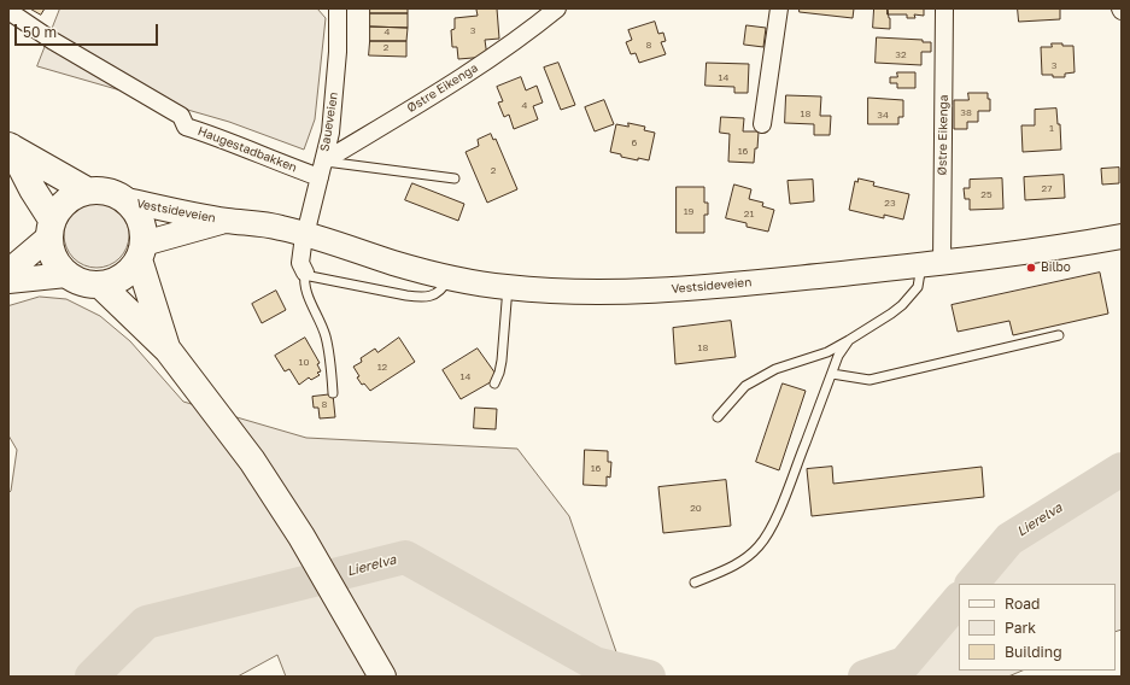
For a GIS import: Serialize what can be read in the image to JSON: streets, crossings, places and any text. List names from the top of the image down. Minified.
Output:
{"streets":{"main road":["Vestsideveien"],"street":["Østre Eikenga","Saueveien","Haugestadbakken"]},"crossings":[["Østre Eikenga","Saueveien"],["Østre Eikenga","Haugestadbakken"],["Østre Eikenga","Vestsideveien"],["Saueveien","Haugestadbakken"],["Saueveien","Vestsideveien"]],"water":["Lierelva"],"places":["Bilbo"],"house_numbers":["3","4","8","2","32","3","14","4","38","18","34","1","6","16","2","27","25","23","19","21","18","10","12","14","8","16","20"],"legend":["Road","Park","Building"],"scale_bar":"50 m"}
